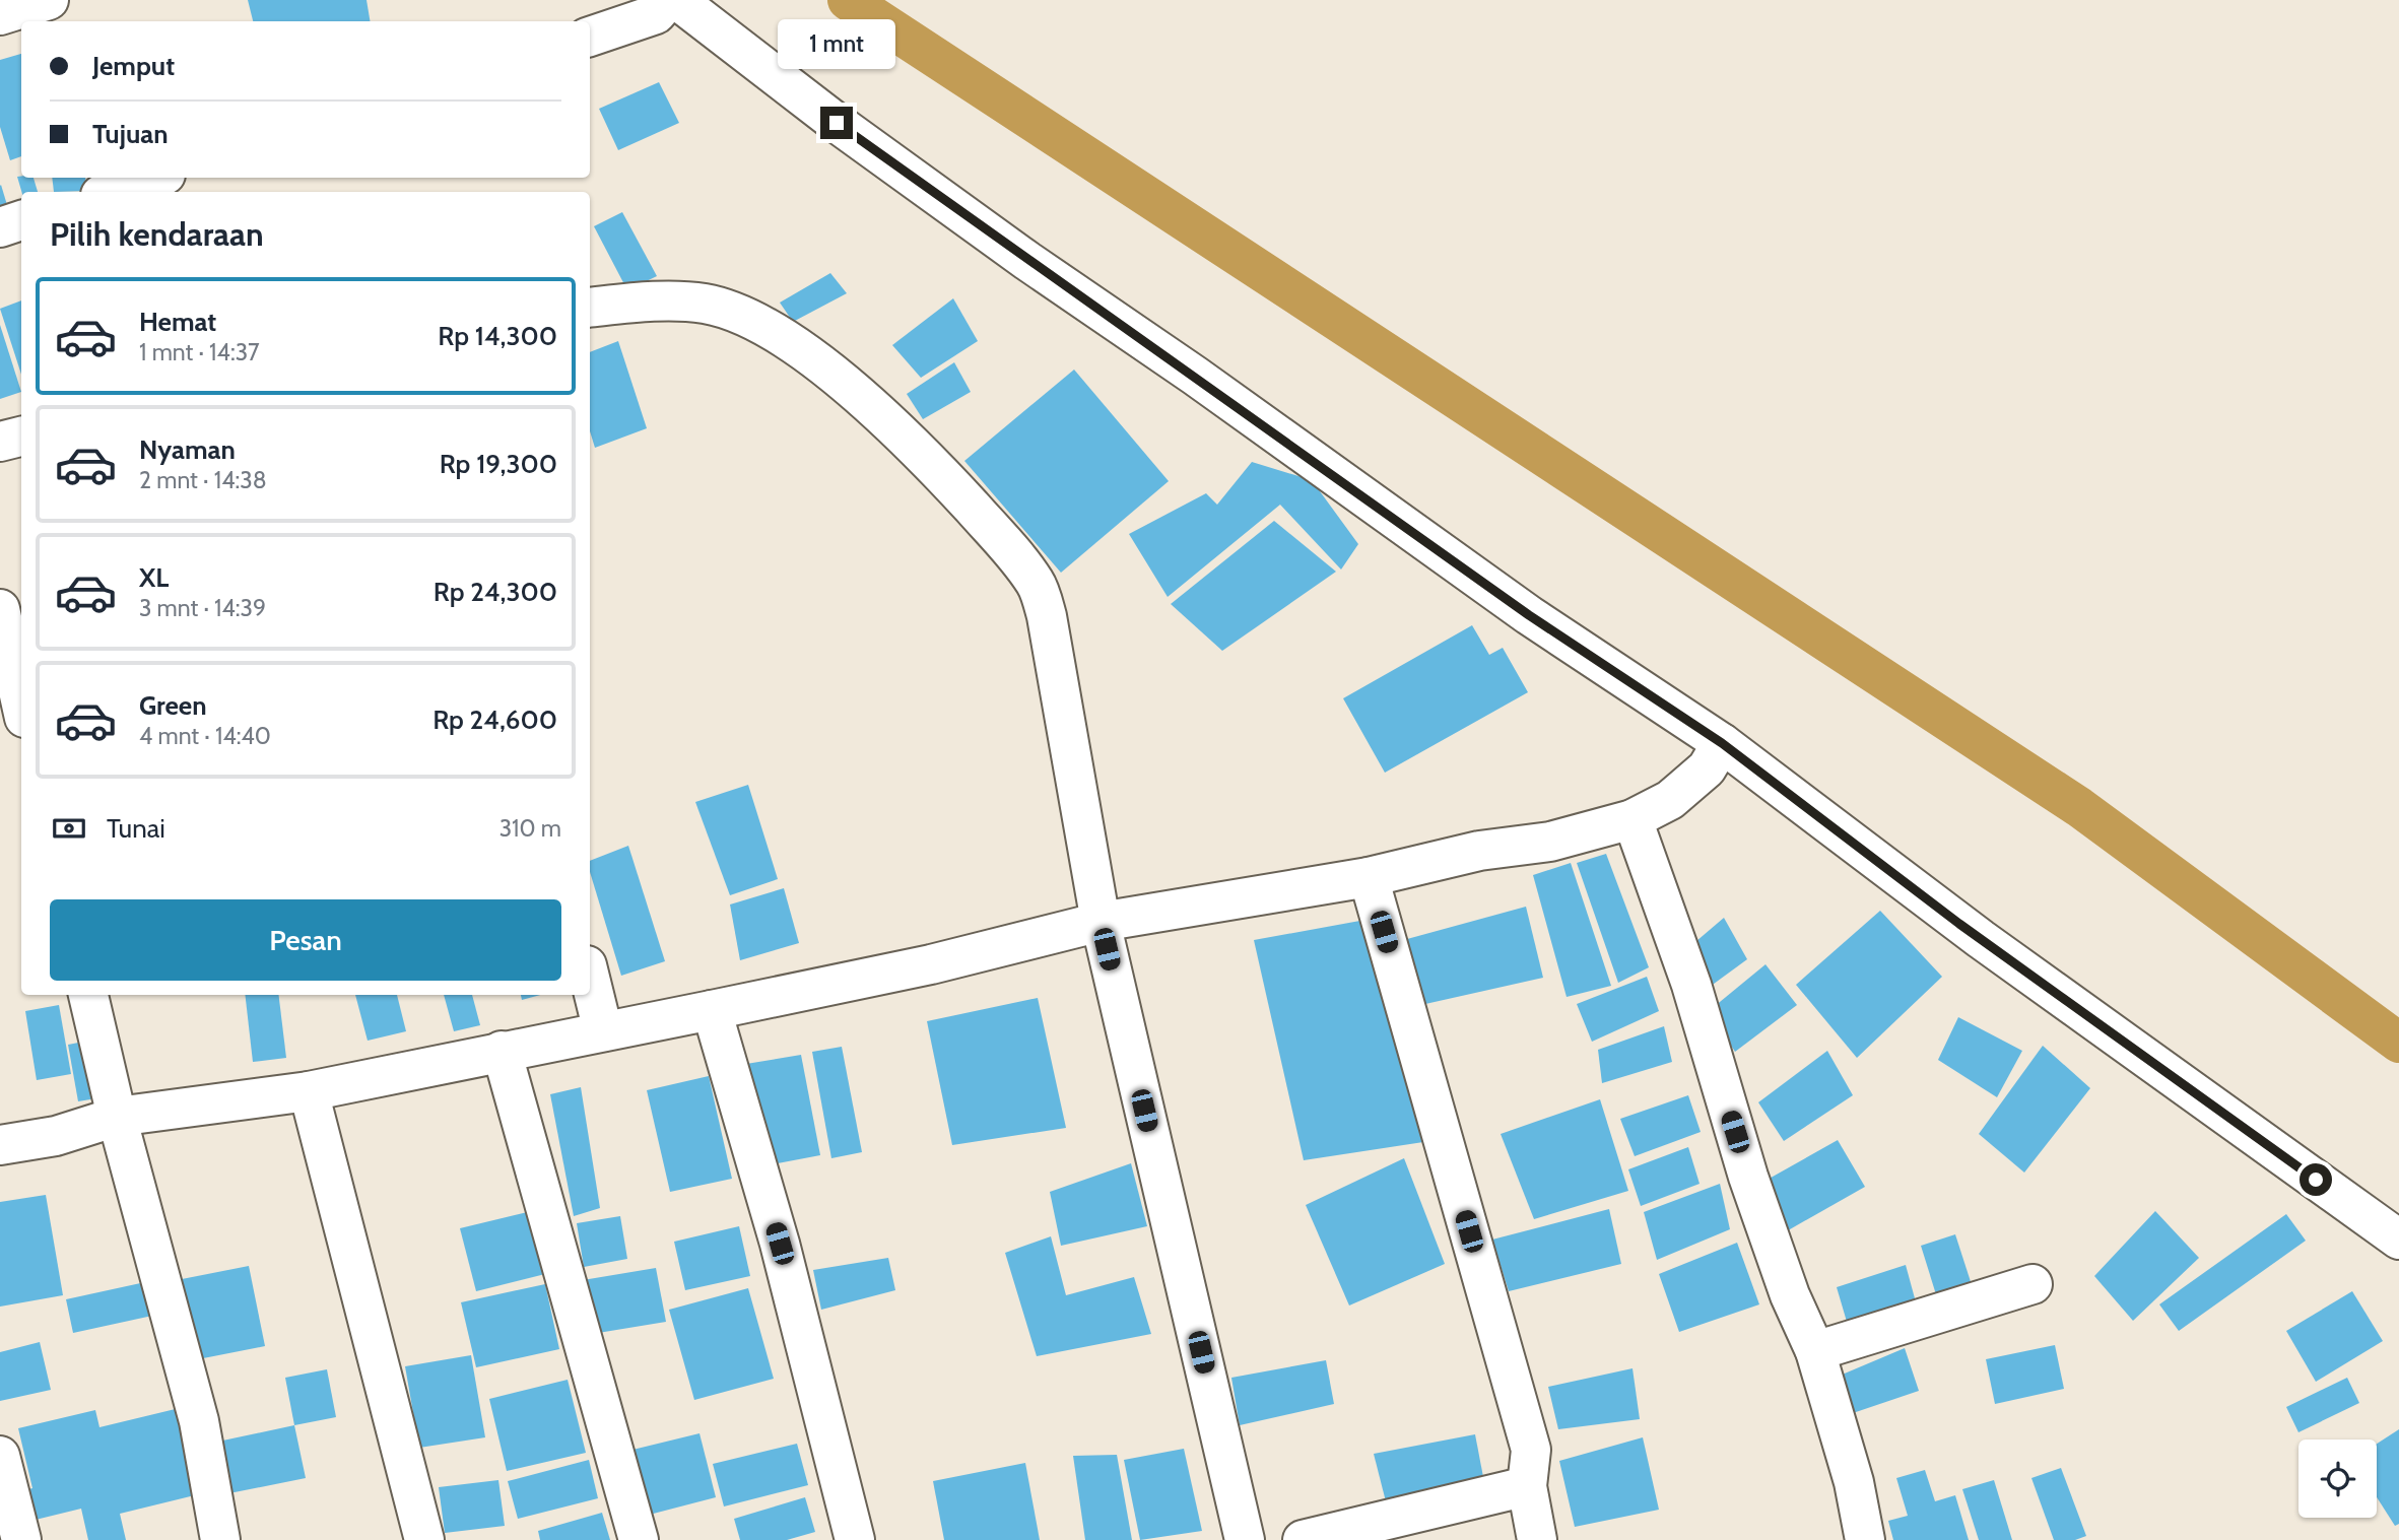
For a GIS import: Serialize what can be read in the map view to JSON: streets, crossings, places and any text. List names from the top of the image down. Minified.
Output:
{"page":{"bubble":"1 mnt","banner":["Jemput","Tujuan"],"heading":"Pilih kendaraan","list":[{"name":"Hemat","note":"1 mnt · 14:37","value":"Rp 14,300"},{"name":"Nyaman","note":"2 mnt · 14:38","value":"Rp 19,300"},{"name":"XL","note":"3 mnt · 14:39","value":"Rp 24,300"},{"name":"Green","note":"4 mnt · 14:40","value":"Rp 24,600"}],"pay":["Tunai","310 m"],"buttons":"Pesan"}}
